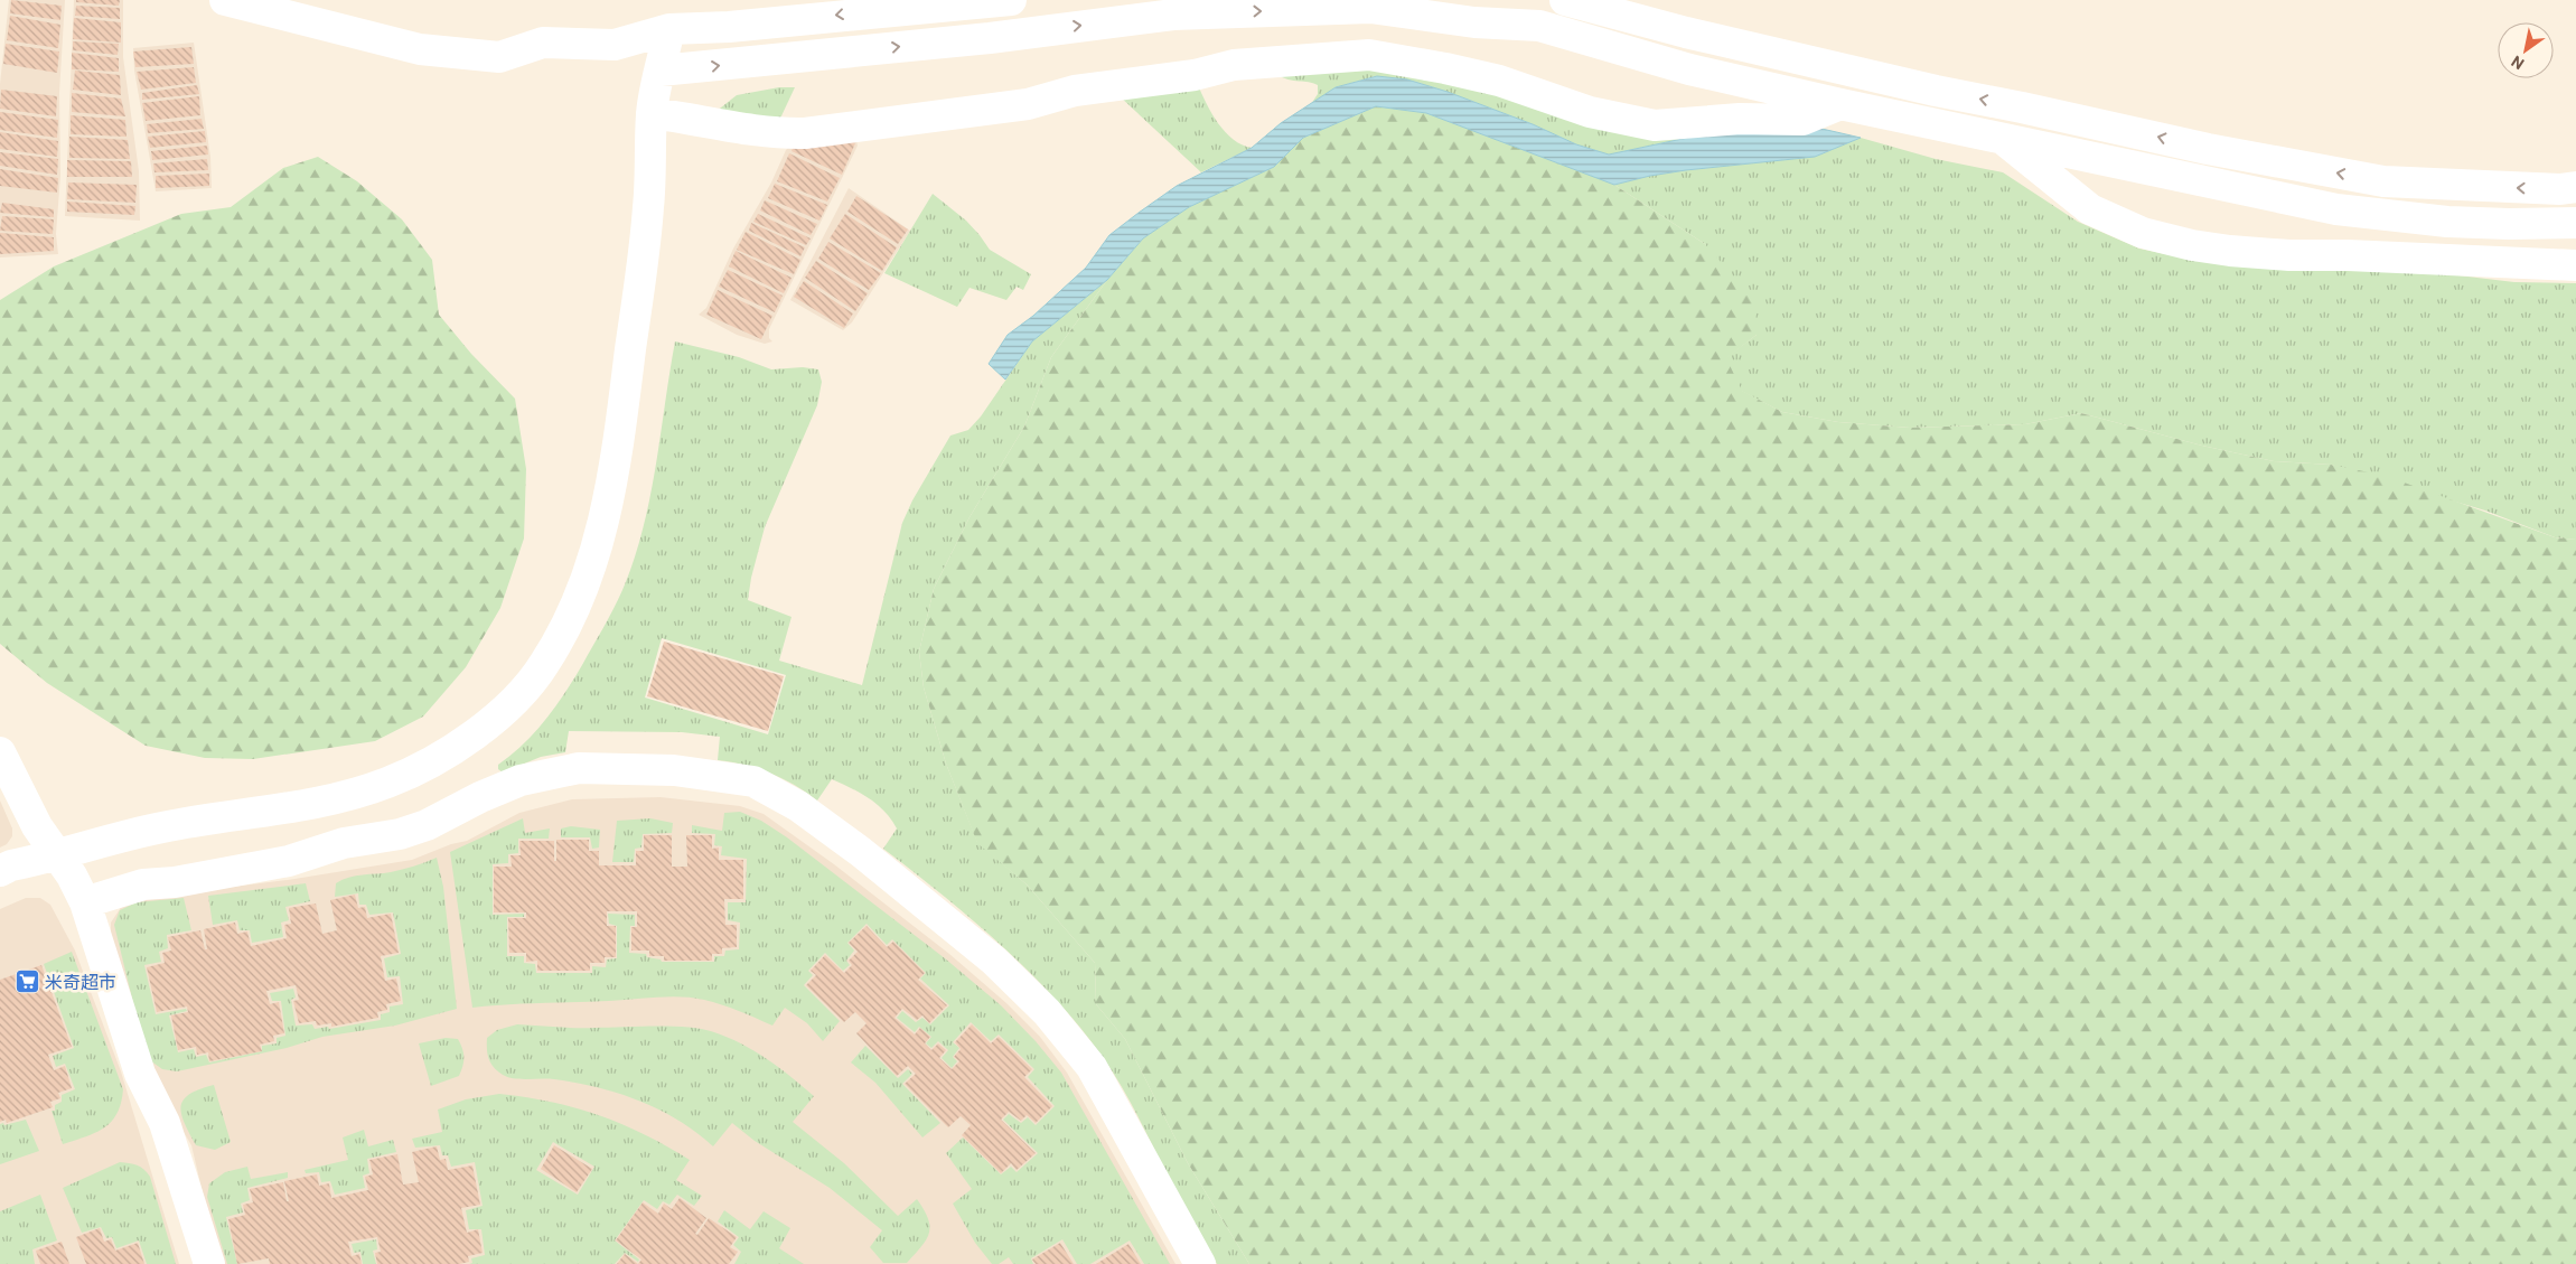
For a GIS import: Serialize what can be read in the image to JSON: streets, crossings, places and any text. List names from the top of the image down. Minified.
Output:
{"places":{"supermarket":["米奇超市"]},"north":"bottom left"}
